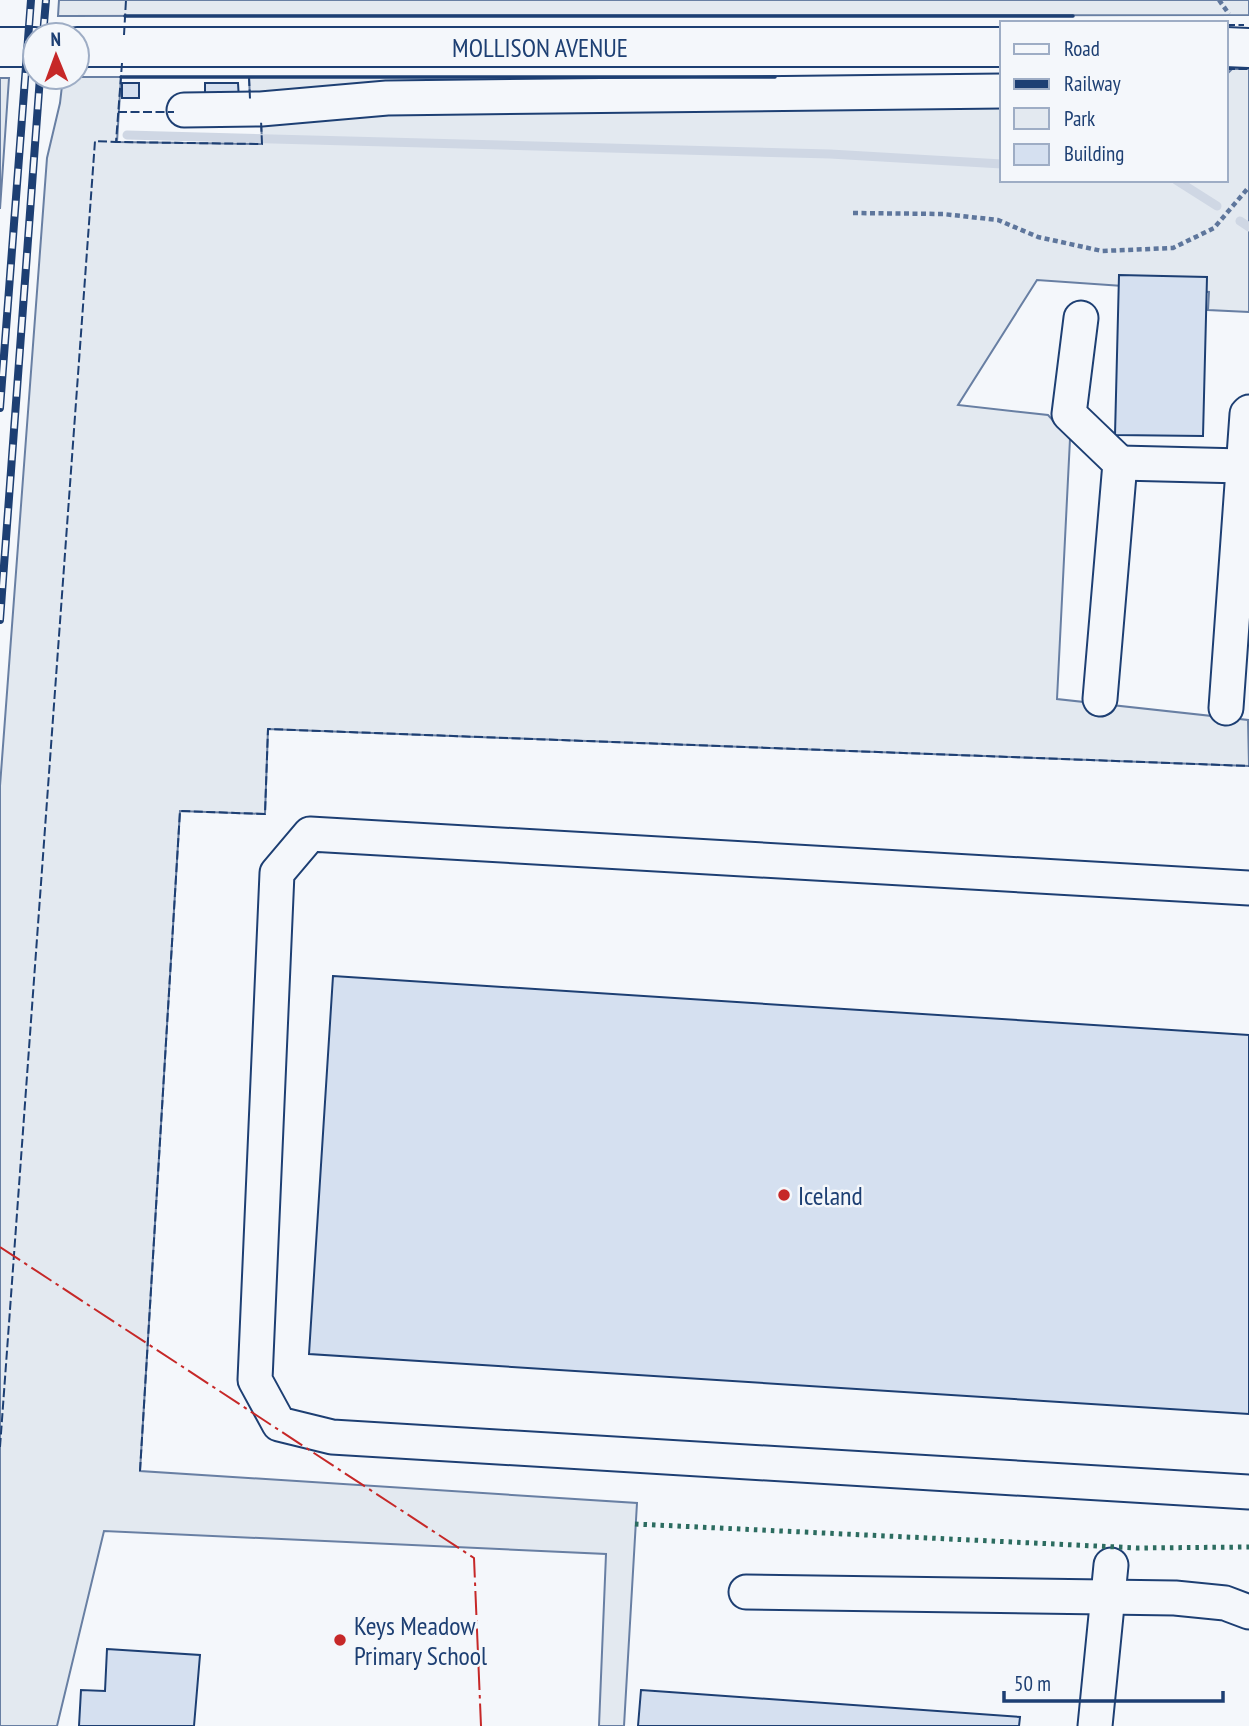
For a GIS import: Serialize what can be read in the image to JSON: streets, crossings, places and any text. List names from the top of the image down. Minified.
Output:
{"streets":{"main road":["MOLLISON AVENUE"]},"places":["Iceland","Keys Meadow Primary School"],"legend":["Road","Railway","Park","Building"],"scale_bar":"50 m","north":"top"}
